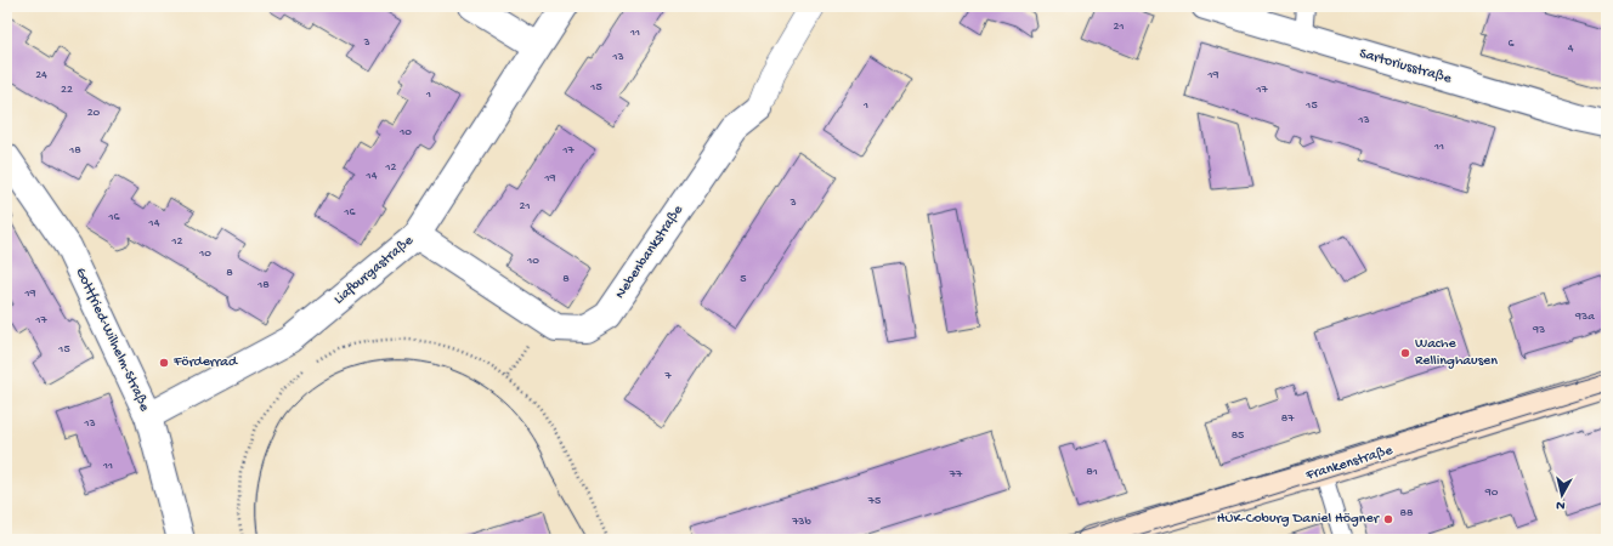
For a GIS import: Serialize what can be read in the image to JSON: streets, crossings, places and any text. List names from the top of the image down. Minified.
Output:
{"streets":{"main road":["Frankenstraße"],"street":["Sartoriusstraße","Nebenbankstraße","Liafburgastraße","Gottfried-Wilhelm-Straße"]},"crossings":[["Nebenbankstraße","Liafburgastraße"],["Liafburgastraße","Gottfried-Wilhelm-Straße"]],"places":["Wache Rellinghausen","Förderrad","HUK-Coburg Daniel Högner"],"house_numbers":["21","11","3","6","4","13","24","19","15","22","17","1","1","15","20","13","10","11","18","17","12","14","19","3","21","16","16","14","12","10","10","8","8","5","18","19","93a","17","93","15","7","87","13","85","11","81","77","90","75","88","73b"],"north":"bottom"}
